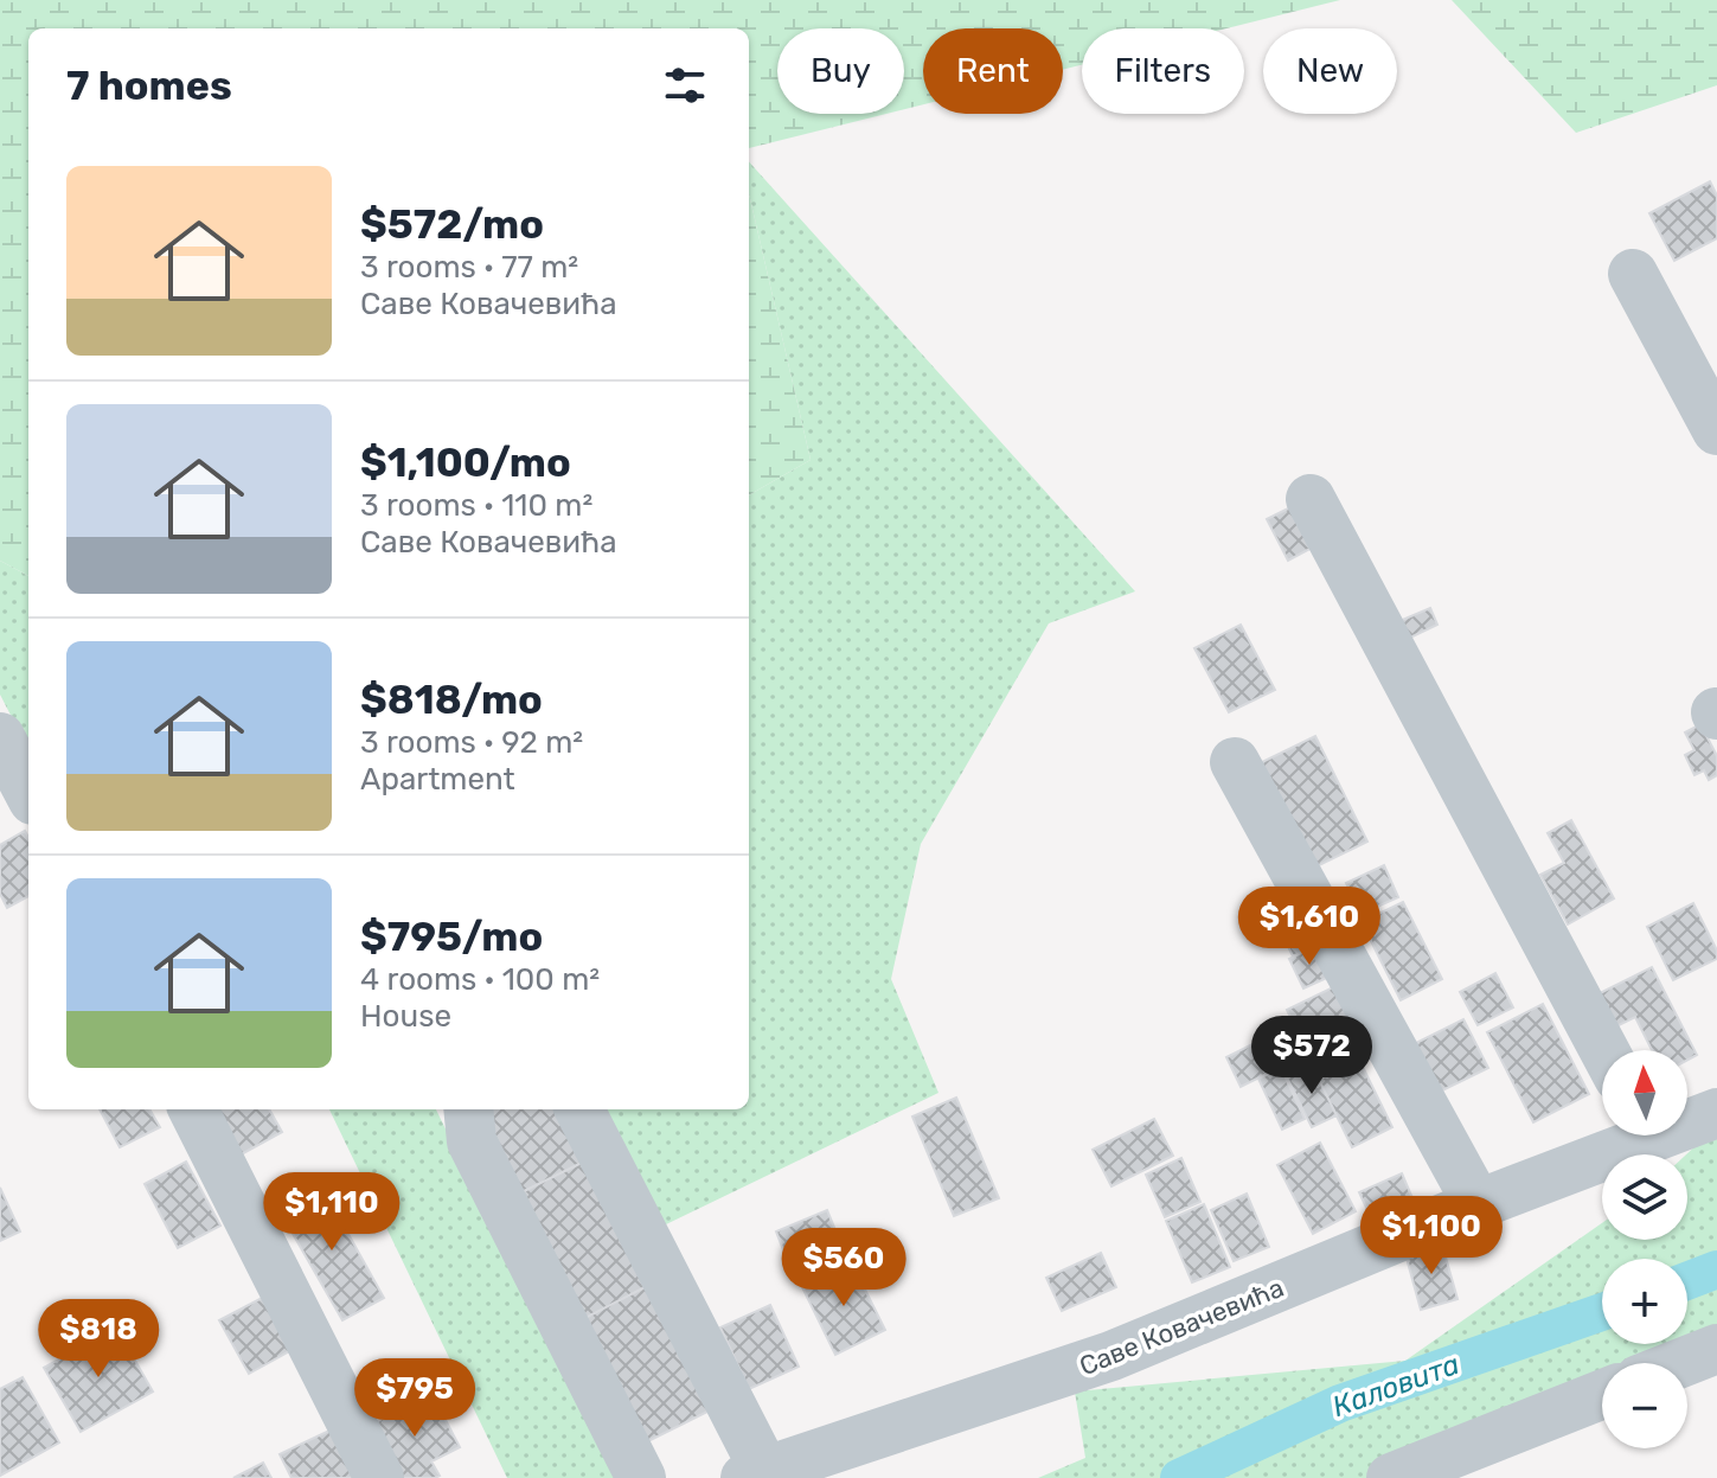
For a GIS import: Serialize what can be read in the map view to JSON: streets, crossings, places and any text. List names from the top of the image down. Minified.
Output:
{"streets":{"street":["Саве Ковачевића"]},"water":["Каловита"],"north":"top","page":{"chip":["Buy","Rent","Filters","New"],"heading":"7 homes","list":[{"name":"$572/mo","note":"3 rooms · 77 m² · Саве Ковачевића"},{"name":"$1,100/mo","note":"3 rooms · 110 m² · Саве Ковачевића"},{"name":"$818/mo","note":"3 rooms · 92 m² · Apartment"},{"name":"$795/mo","note":"4 rooms · 100 m² · House"}],"price":["$1,610","$572","$1,110","$1,100","$560","$818","$795"],"map_buttons":["+","−"]}}
